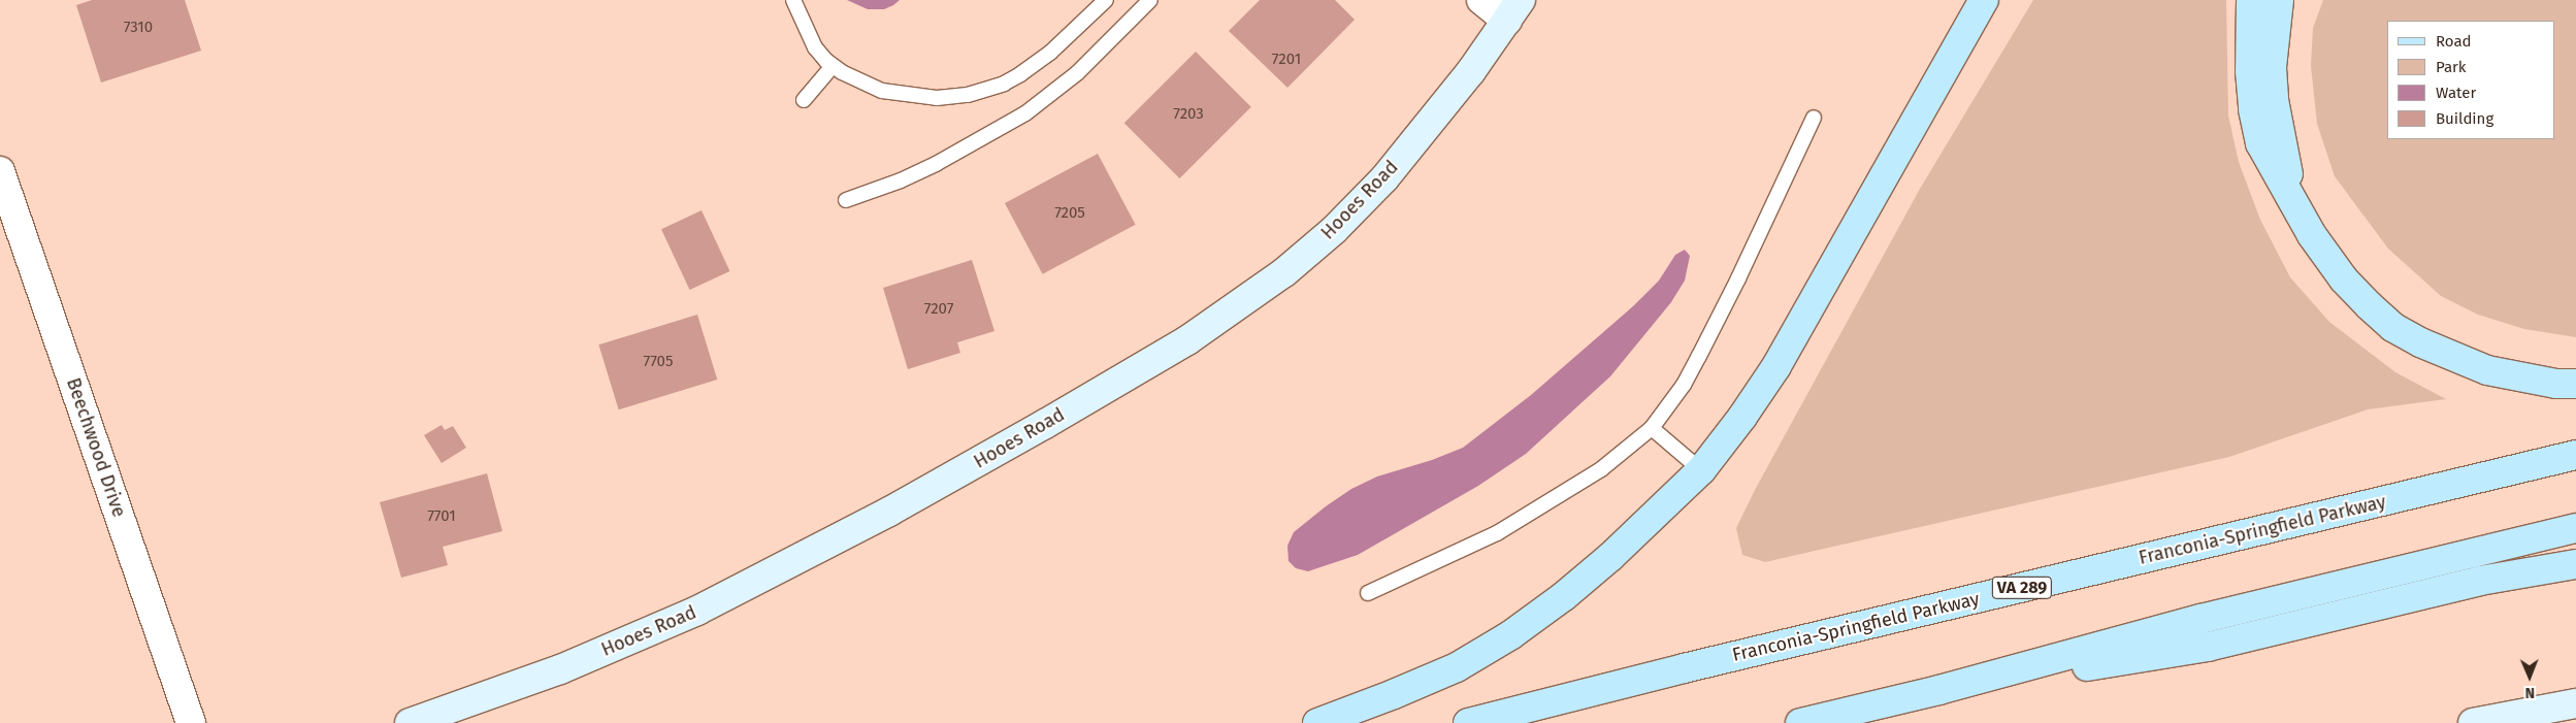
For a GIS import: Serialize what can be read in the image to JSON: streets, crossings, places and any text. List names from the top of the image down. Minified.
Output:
{"streets":{"main road":["Franconia-Springfield Parkway","VA 289"],"street":["Hooes Road","Beechwood Drive"]},"house_numbers":["7310","7201","7203","7205","7207","7705","7701"],"legend":["Road","Park","Water","Building"],"north":"bottom"}
